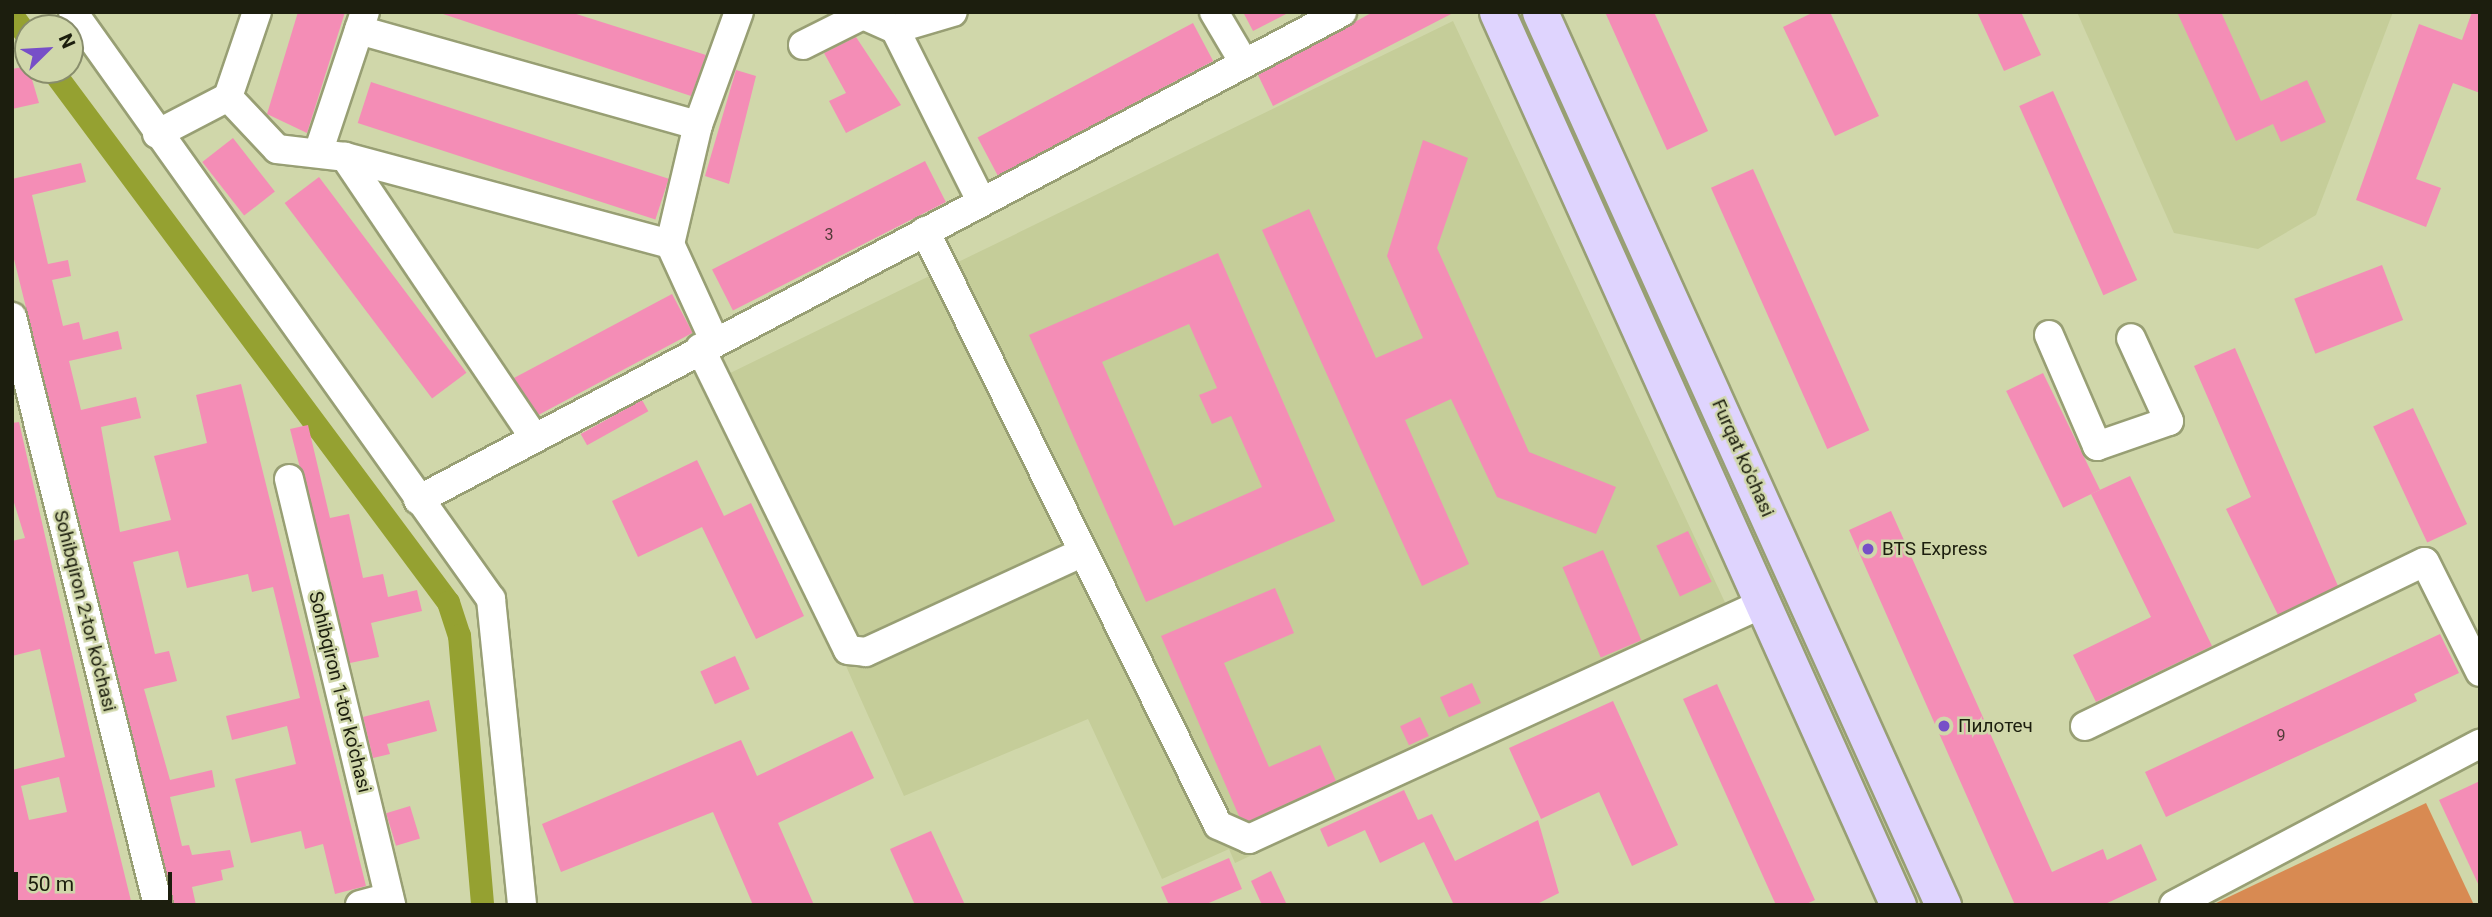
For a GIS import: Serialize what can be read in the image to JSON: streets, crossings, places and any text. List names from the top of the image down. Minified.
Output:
{"streets":{"main road":["Furqat ko'chasi"],"street":["Sohibqiron 2-tor ko'chasi","Sohibqiron 1-tor ko'chasi"]},"places":["BTS Express","Пилотеч"],"house_numbers":["3","9"],"scale_bar":"50 m","north":"top right"}
